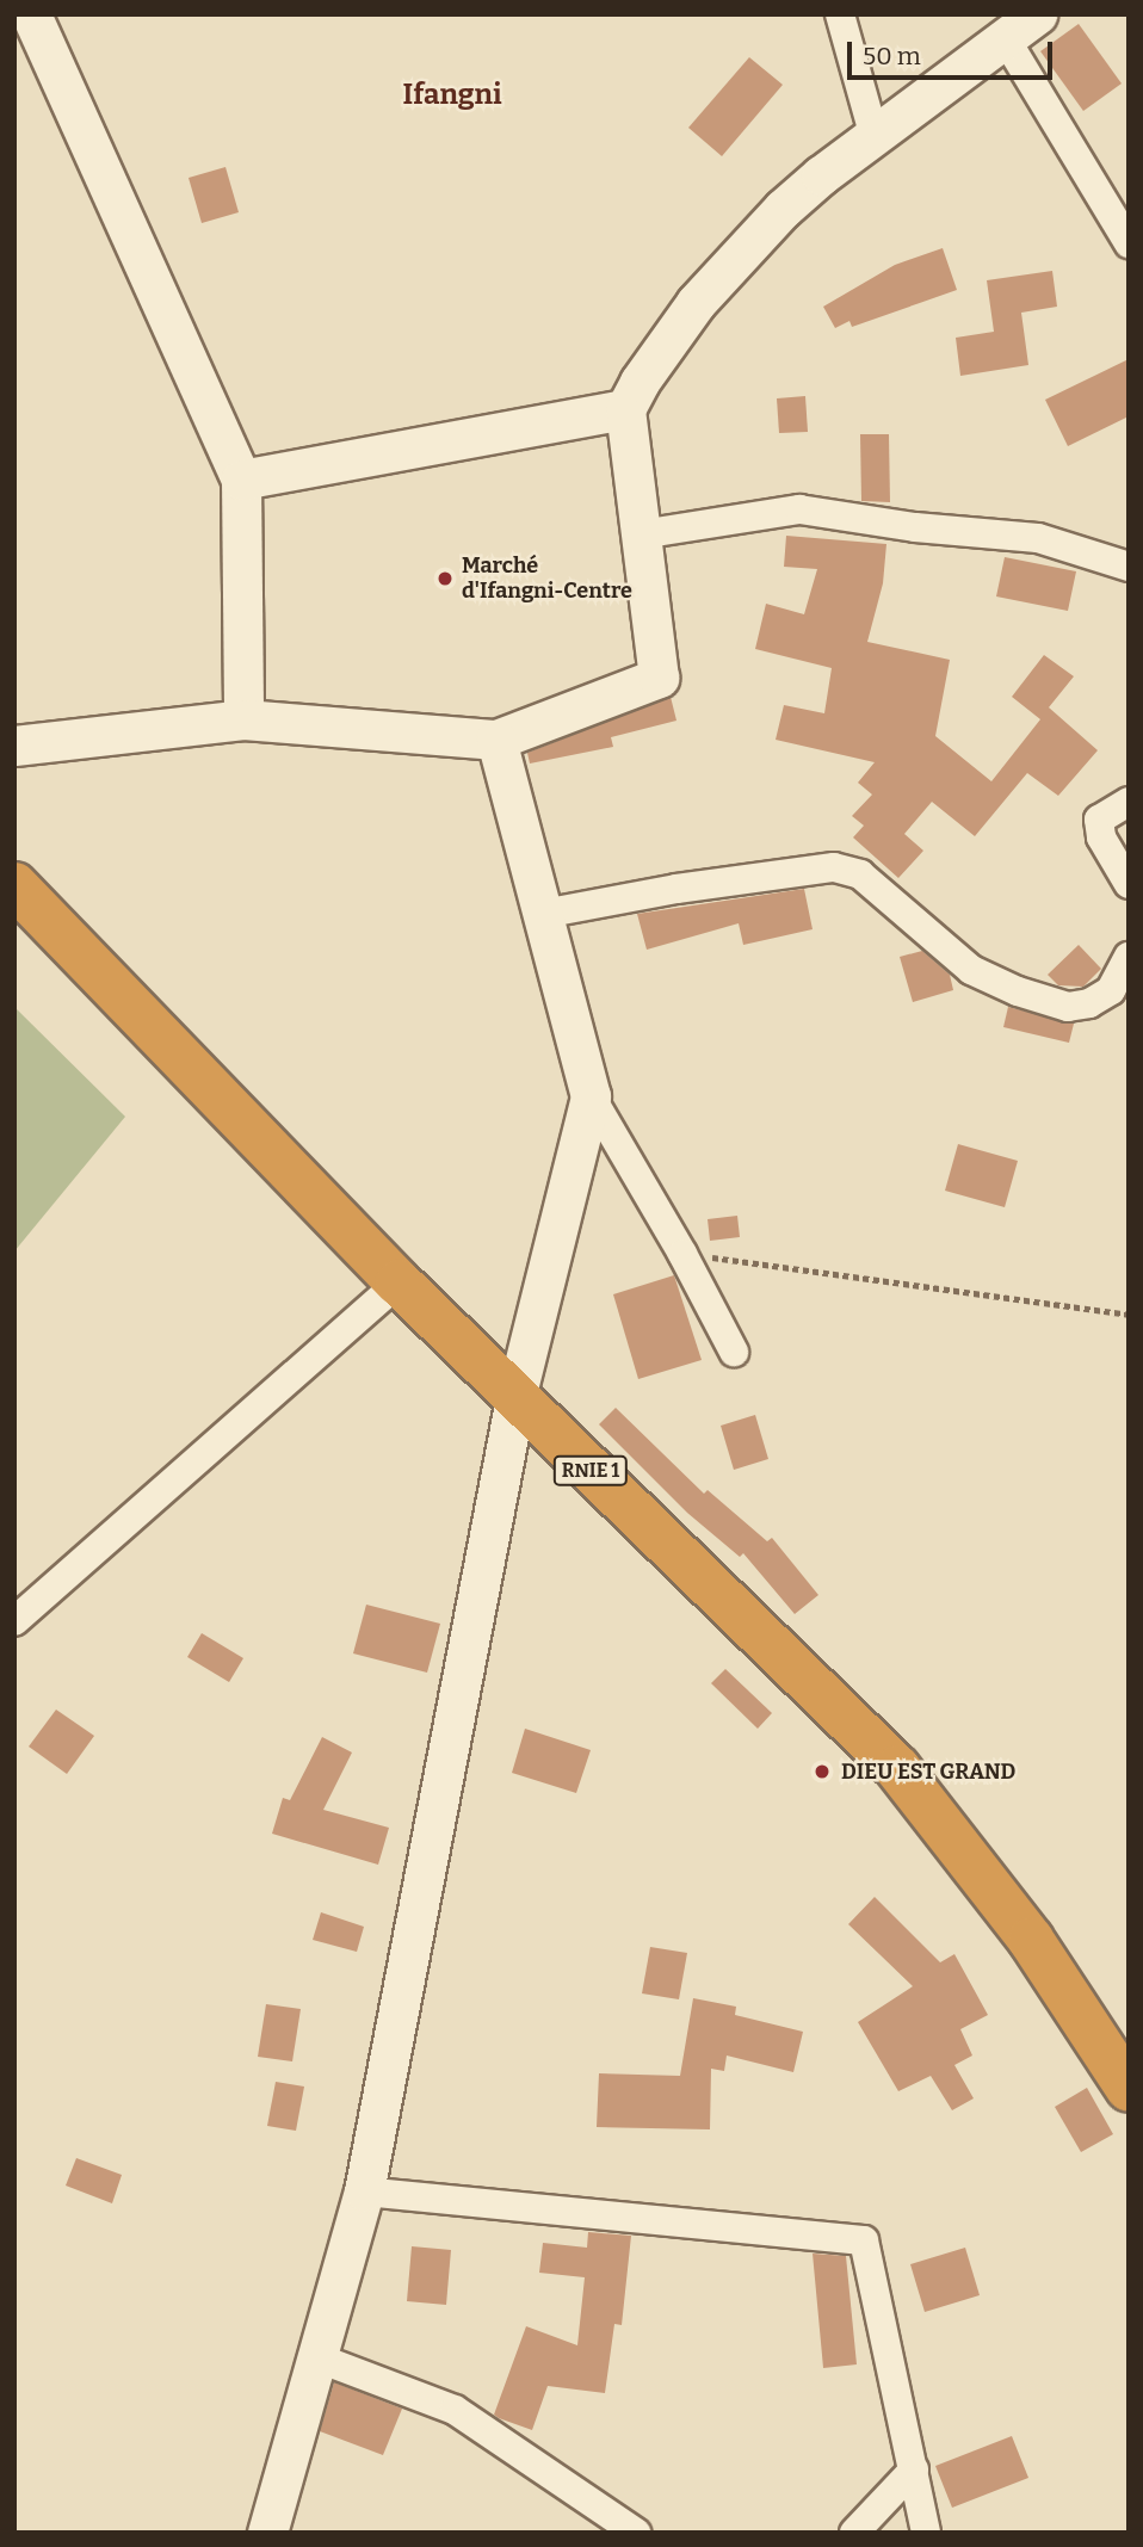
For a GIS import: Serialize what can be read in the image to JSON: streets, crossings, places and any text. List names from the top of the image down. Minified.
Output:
{"streets":{"highway":["RNIE 1"]},"districts":["Ifangni"],"places":["Marché d'Ifangni-Centre","DIEU EST GRAND"],"scale_bar":"50 m"}
